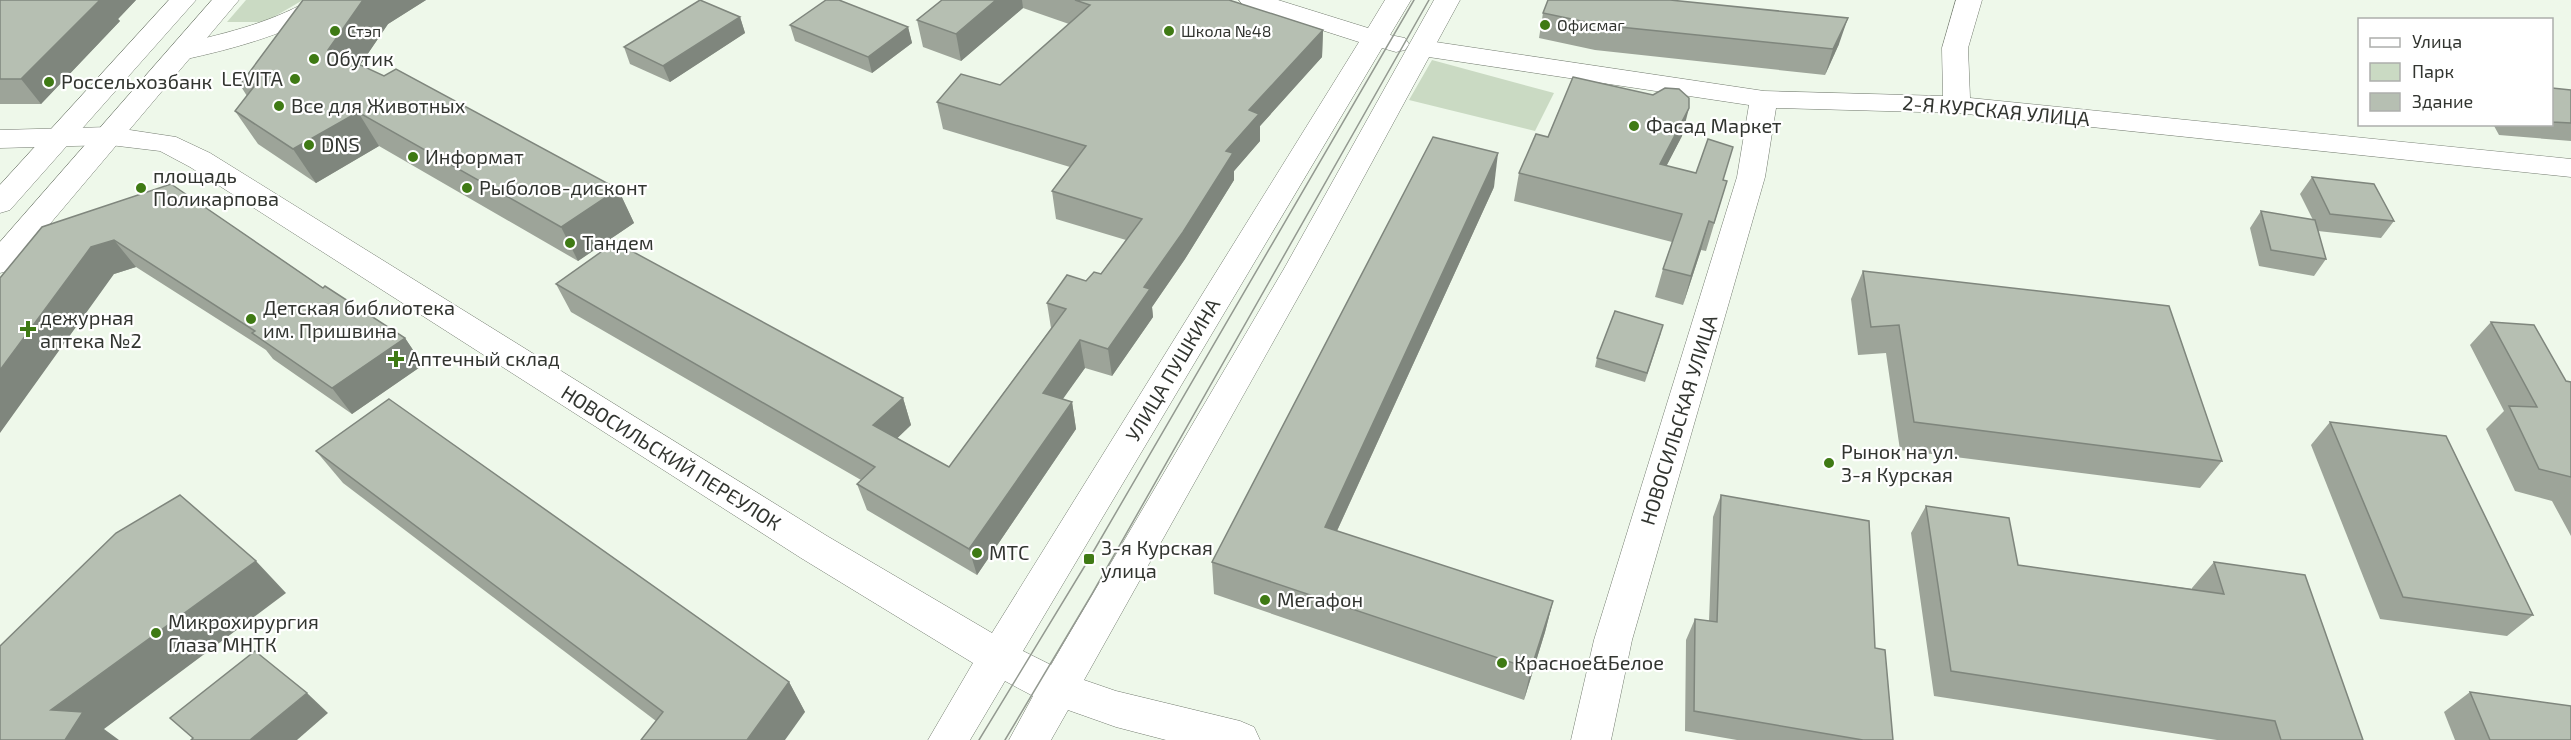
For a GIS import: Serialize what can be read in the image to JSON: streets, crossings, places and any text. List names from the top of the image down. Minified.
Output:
{"streets":{"main road":["2-Я КУРСКАЯ УЛИЦА","УЛИЦА ПУШКИНА","НОВОСИЛЬСКАЯ УЛИЦА","НОВОСИЛЬСКИЙ ПЕРЕУЛОК"]},"crossings":[["2-Я КУРСКАЯ УЛИЦА","УЛИЦА ПУШКИНА"],["2-Я КУРСКАЯ УЛИЦА","НОВОСИЛЬСКАЯ УЛИЦА"],["УЛИЦА ПУШКИНА","НОВОСИЛЬСКИЙ ПЕРЕУЛОК"]],"places":{"other":["Офисмаг","Стэп","Школа №48","Обутик","LEVITA","Россельхозбанк","Все для Животных","Фасад Маркет","DNS","Информат","площадь Поликарпова","Рыболов-дисконт","Тандем","Детская библиотека им. Пришвина","Рынок на ул. 3-я Курская","МТС","Мегафон","Микрохирургия Глаза МНТК","Красное&Белое"],"health":["дежурная аптека №2","Аптечный склад"],"transit":["3-я Курская улица"]},"legend":["Улица","Парк","Здание"]}
